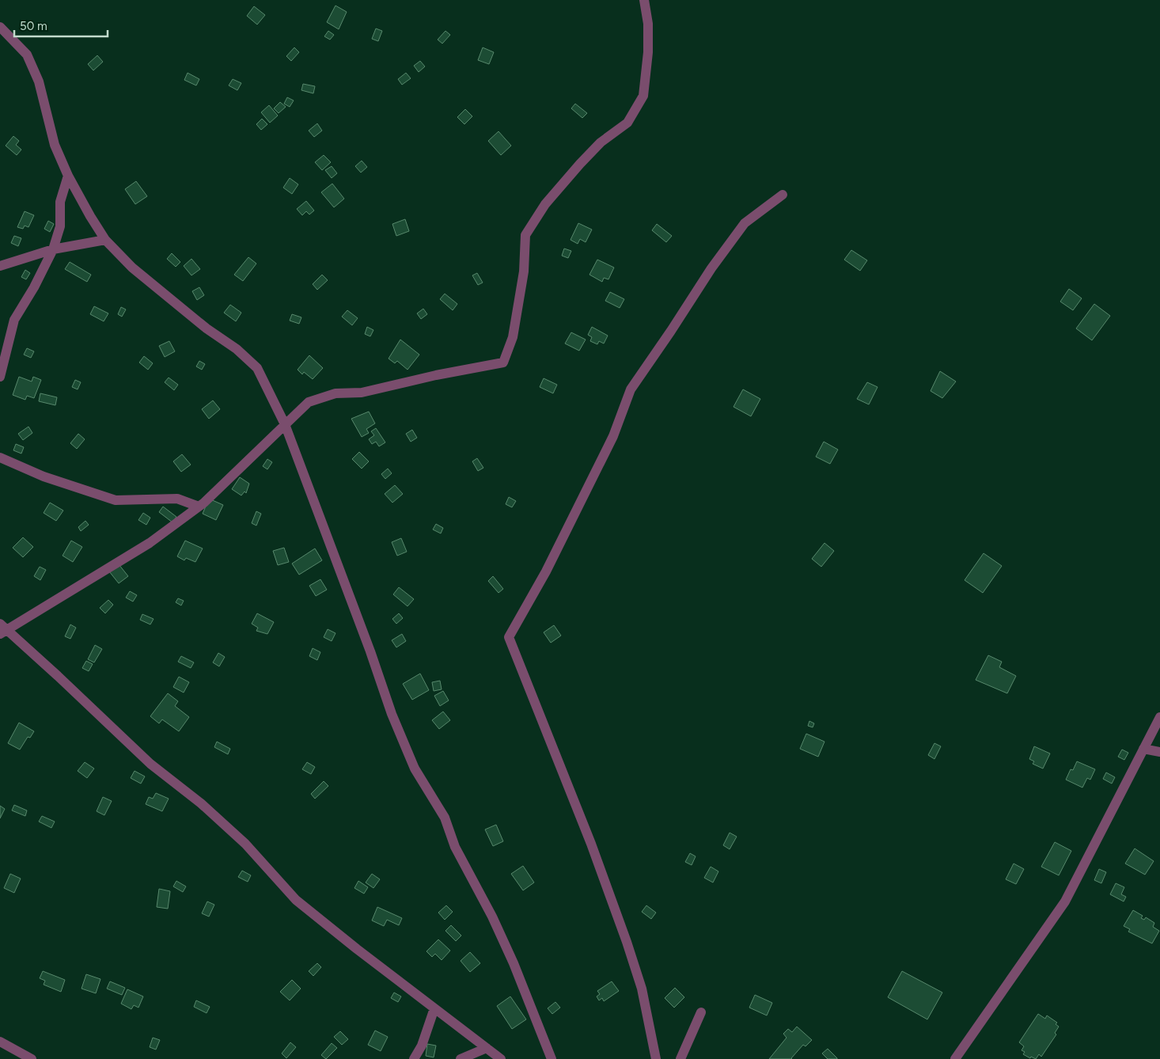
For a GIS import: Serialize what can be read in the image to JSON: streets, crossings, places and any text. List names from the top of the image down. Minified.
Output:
{"scale_bar":"50 m"}
